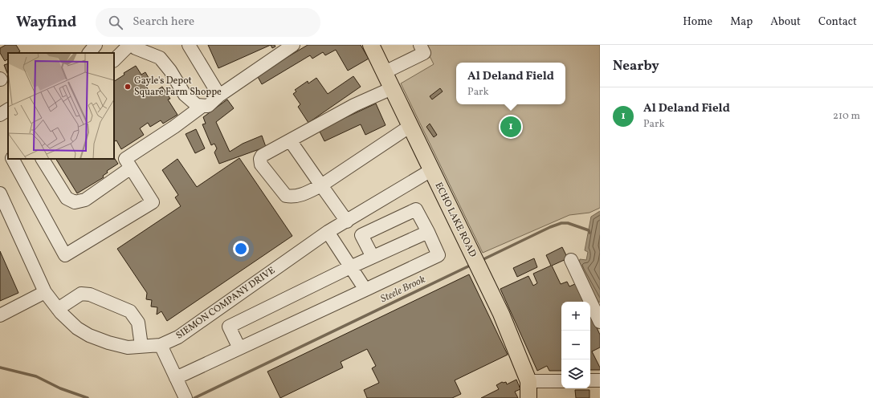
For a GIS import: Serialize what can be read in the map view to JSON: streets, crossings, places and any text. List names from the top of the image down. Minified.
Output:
{"streets":{"main road":["ECHO LAKE ROAD"],"street":["SIEMON COMPANY DRIVE"]},"crossings":[["ECHO LAKE ROAD","SIEMON COMPANY DRIVE"]],"water":["Steele Brook"],"places":["Gayle's Depot Square Farm Shoppe"],"page":{"header":"Wayfind","search":"Search here","nav":["Home","Map","About","Contact"],"heading":"Nearby","popup":["Al Deland Field","Park"],"list":[{"mark":"1","name":"Al Deland Field","note":"Park","value":"210 m"}],"pins":"1","map_buttons":["+","−"]}}
